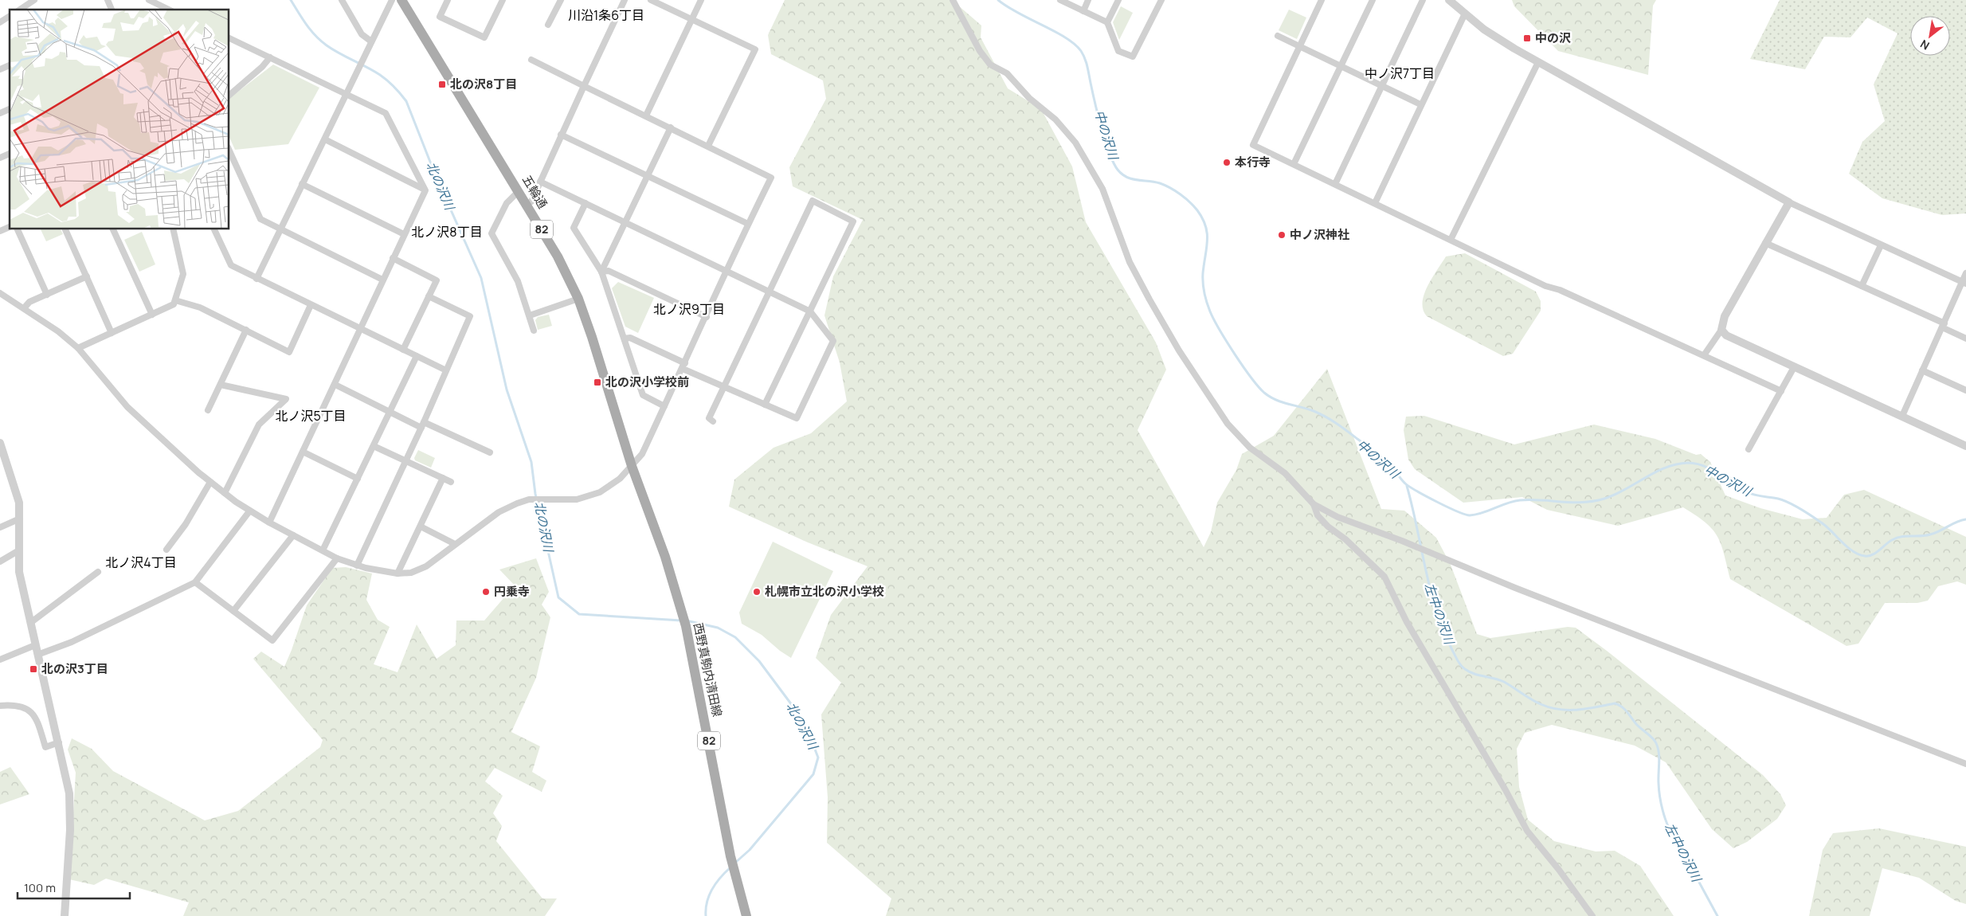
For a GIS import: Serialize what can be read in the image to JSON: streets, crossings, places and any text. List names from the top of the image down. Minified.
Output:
{"streets":{"main road":["五輪通","82","西野真駒内清田線"]},"crossings":[["五輪通","西野真駒内清田線"]],"districts":["川沿1条6丁目","中ノ沢7丁目","北ノ沢8丁目","北ノ沢9丁目","北ノ沢5丁目","北ノ沢4丁目"],"water":["中の沢川","北の沢川","左中の沢川"],"places":{"transit":["中の沢","北の沢8丁目","北の沢小学校前","北の沢3丁目"],"other":["本行寺","中ノ沢神社","円乗寺","札幌市立北の沢小学校"]},"scale_bar":"100 m","north":"bottom left"}
